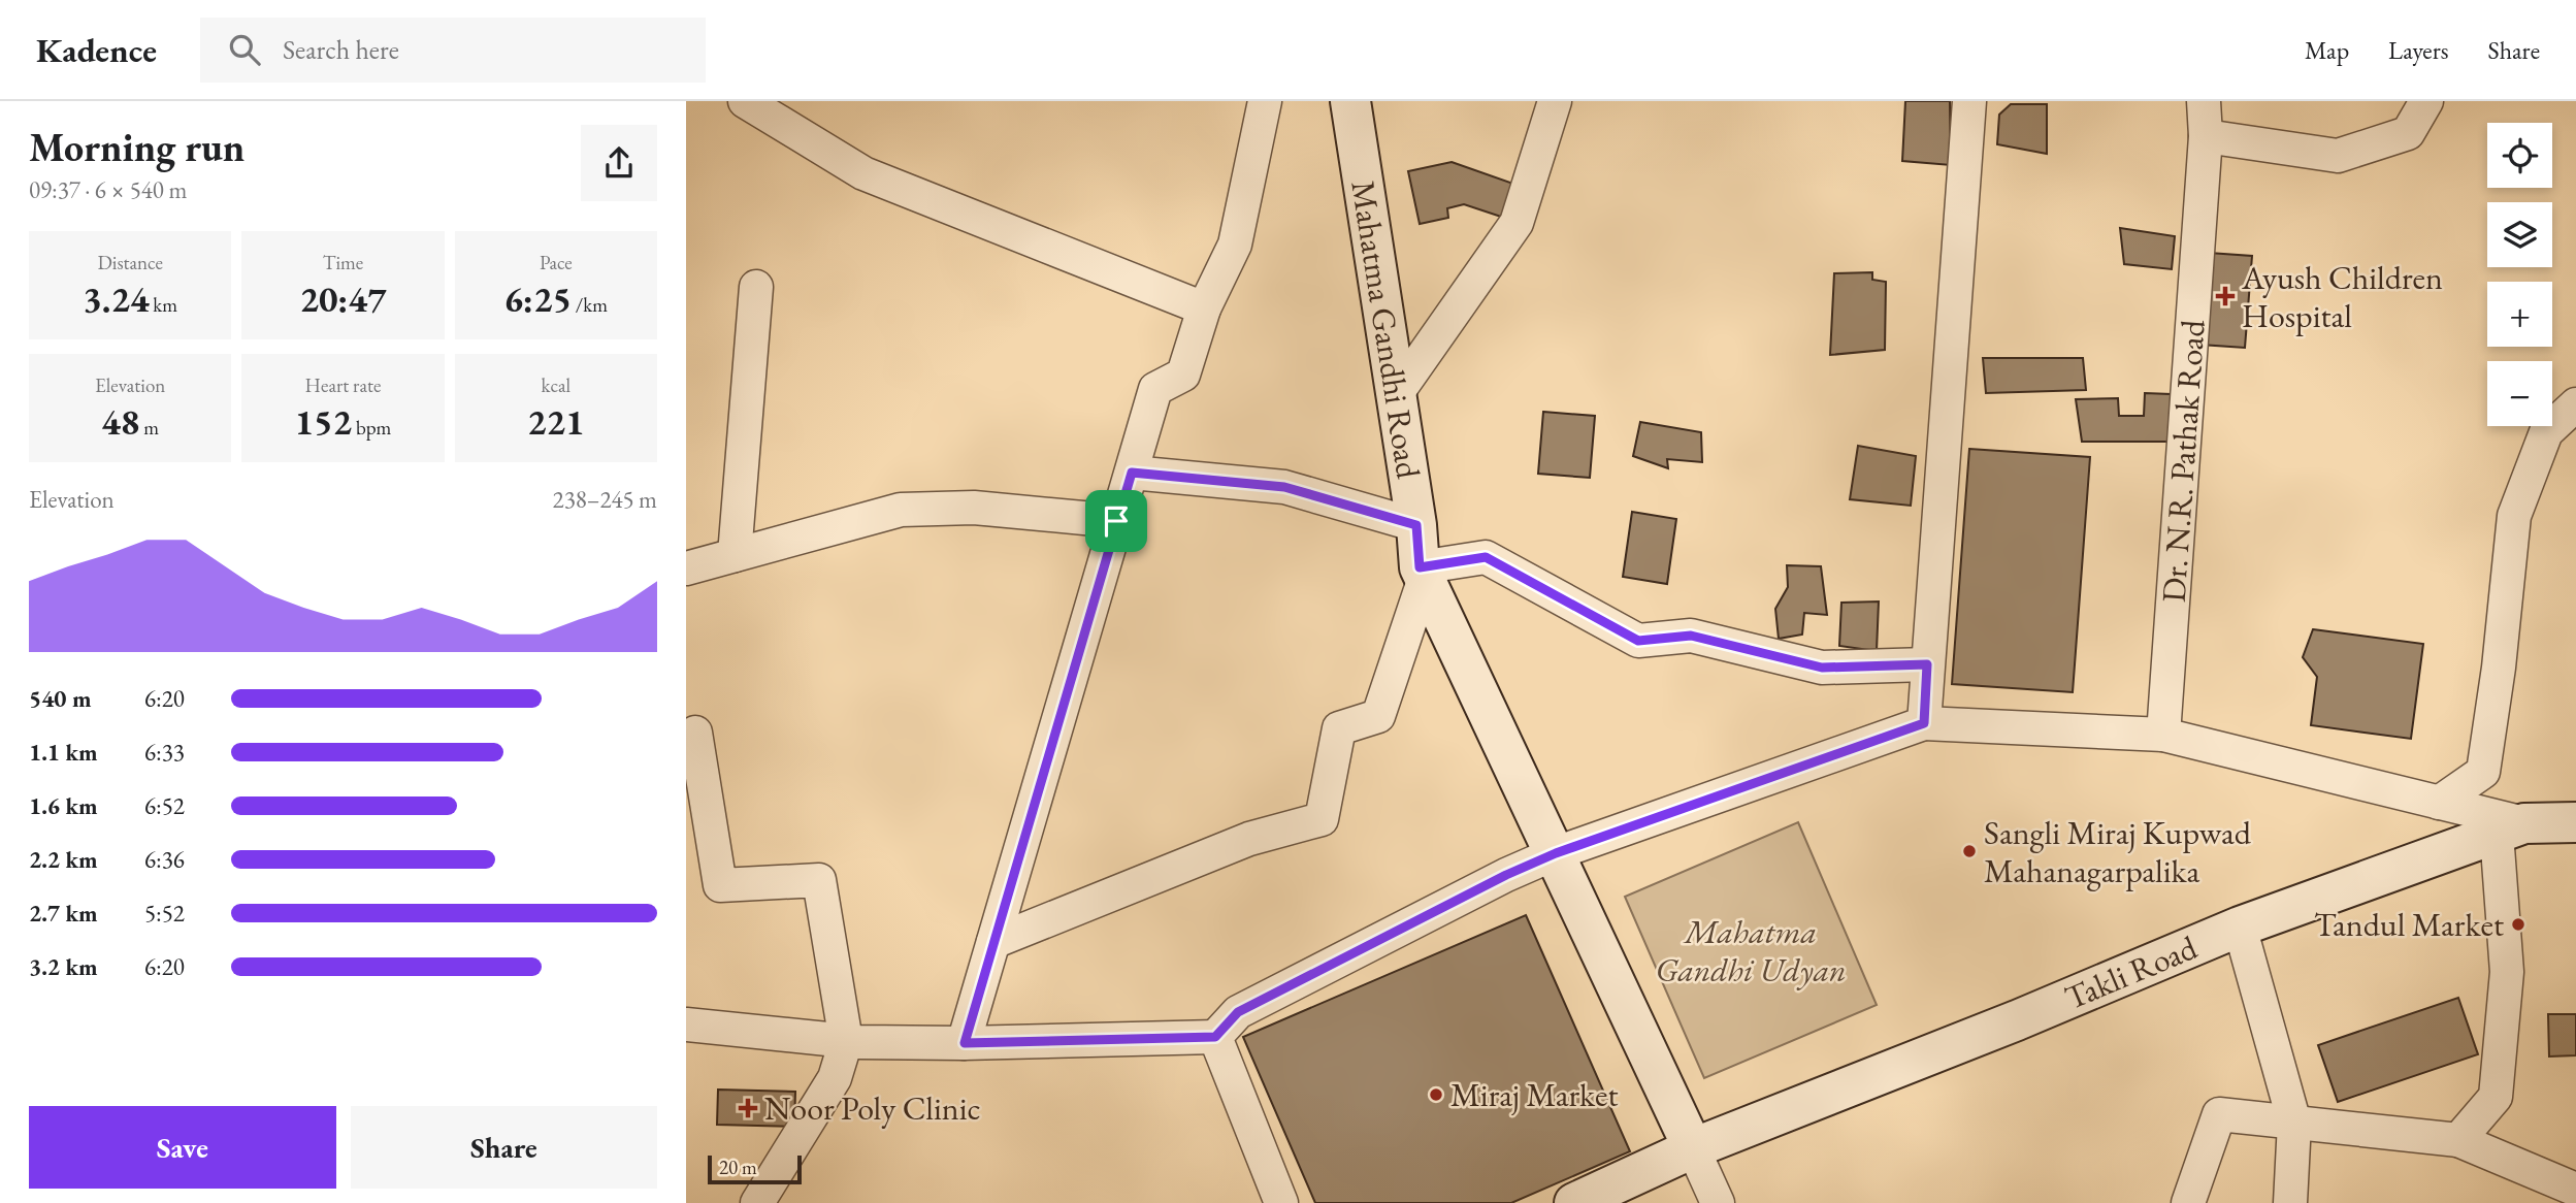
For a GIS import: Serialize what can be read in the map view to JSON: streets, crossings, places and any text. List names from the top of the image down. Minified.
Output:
{"streets":{"main road":["Mahatma Gandhi Road","Takli Road"],"street":["Dr. N.R. Pathak Road"]},"crossings":[["Mahatma Gandhi Road","Takli Road"]],"parks":["Mahatma Gandhi Udyan"],"places":{"health":["Ayush Children Hospital","Noor Poly Clinic"],"other":["Sangli Miraj Kupwad Mahanagarpalika","Tandul Market","Miraj Market"]},"scale_bar":"20 m","page":{"header":"Kadence","search":"Search here","nav":["Map","Layers","Share"],"heading":["Morning run","09:37 · 6 × 540 m"],"map_buttons":["+","−"],"stats":[["Distance","3.24 km"],["Time","20:47"],["Pace","6:25 /km"],["Elevation","48 m"],["Heart rate","152 bpm"],["kcal","221"]],"chart":["Elevation","238–245 m"],"list":[{"name":"540 m","note":"6:20"},{"name":"1.1 km","note":"6:33"},{"name":"1.6 km","note":"6:52"},{"name":"2.2 km","note":"6:36"},{"name":"2.7 km","note":"5:52"},{"name":"3.2 km","note":"6:20"}],"buttons":["Save","Share"],"scale":"20 m"}}
